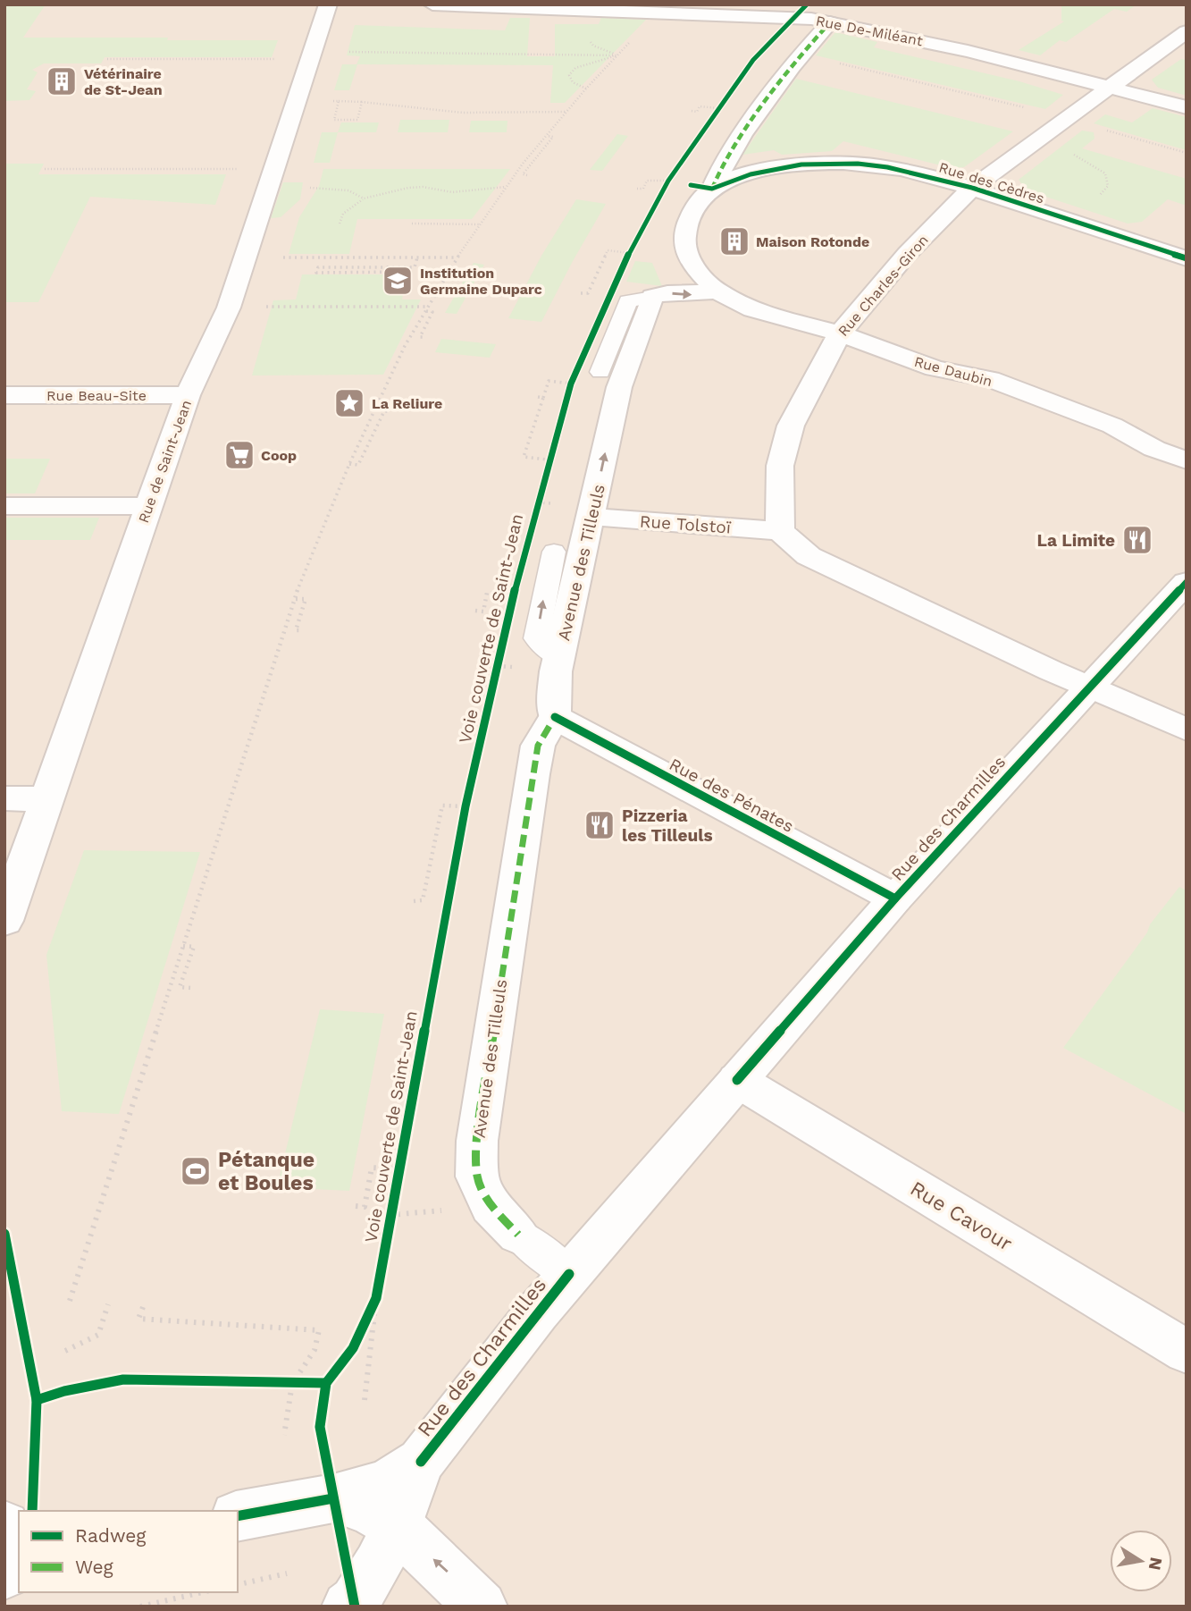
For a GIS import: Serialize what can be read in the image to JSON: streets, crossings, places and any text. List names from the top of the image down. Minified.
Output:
{"streets":{"street":["Rue De-Miléant","Rue des Cèdres","Rue Charles-Giron","Rue Daubin","Rue Beau-Site","Rue de Saint-Jean","Rue Tolstoï","Avenue des Tilleuls","Rue des Pénates","Rue des Charmilles","Rue Cavour"],"cycle path":["Voie couverte de Saint-Jean"]},"crossings":[["Rue De-Miléant","Rue Charles-Giron"],["Rue des Cèdres","Rue Charles-Giron"],["Rue Charles-Giron","Rue Daubin"],["Rue Charles-Giron","Rue Tolstoï"],["Rue Beau-Site","Rue de Saint-Jean"],["Rue Tolstoï","Avenue des Tilleuls"],["Avenue des Tilleuls","Rue des Pénates"],["Rue des Pénates","Rue des Charmilles"],["Rue des Charmilles","Rue Cavour"]],"places":{"building":["Vétérinaire de St-Jean","Maison Rotonde"],"school or university":["Institution Germaine Duparc"],"place":["La Reliure"],"supermarket":["Coop"],"restaurant":["La Limite","Pizzeria les Tilleuls"],"sports":["Pétanque et Boules"]},"legend":["Radweg","Weg"],"north":"right"}
